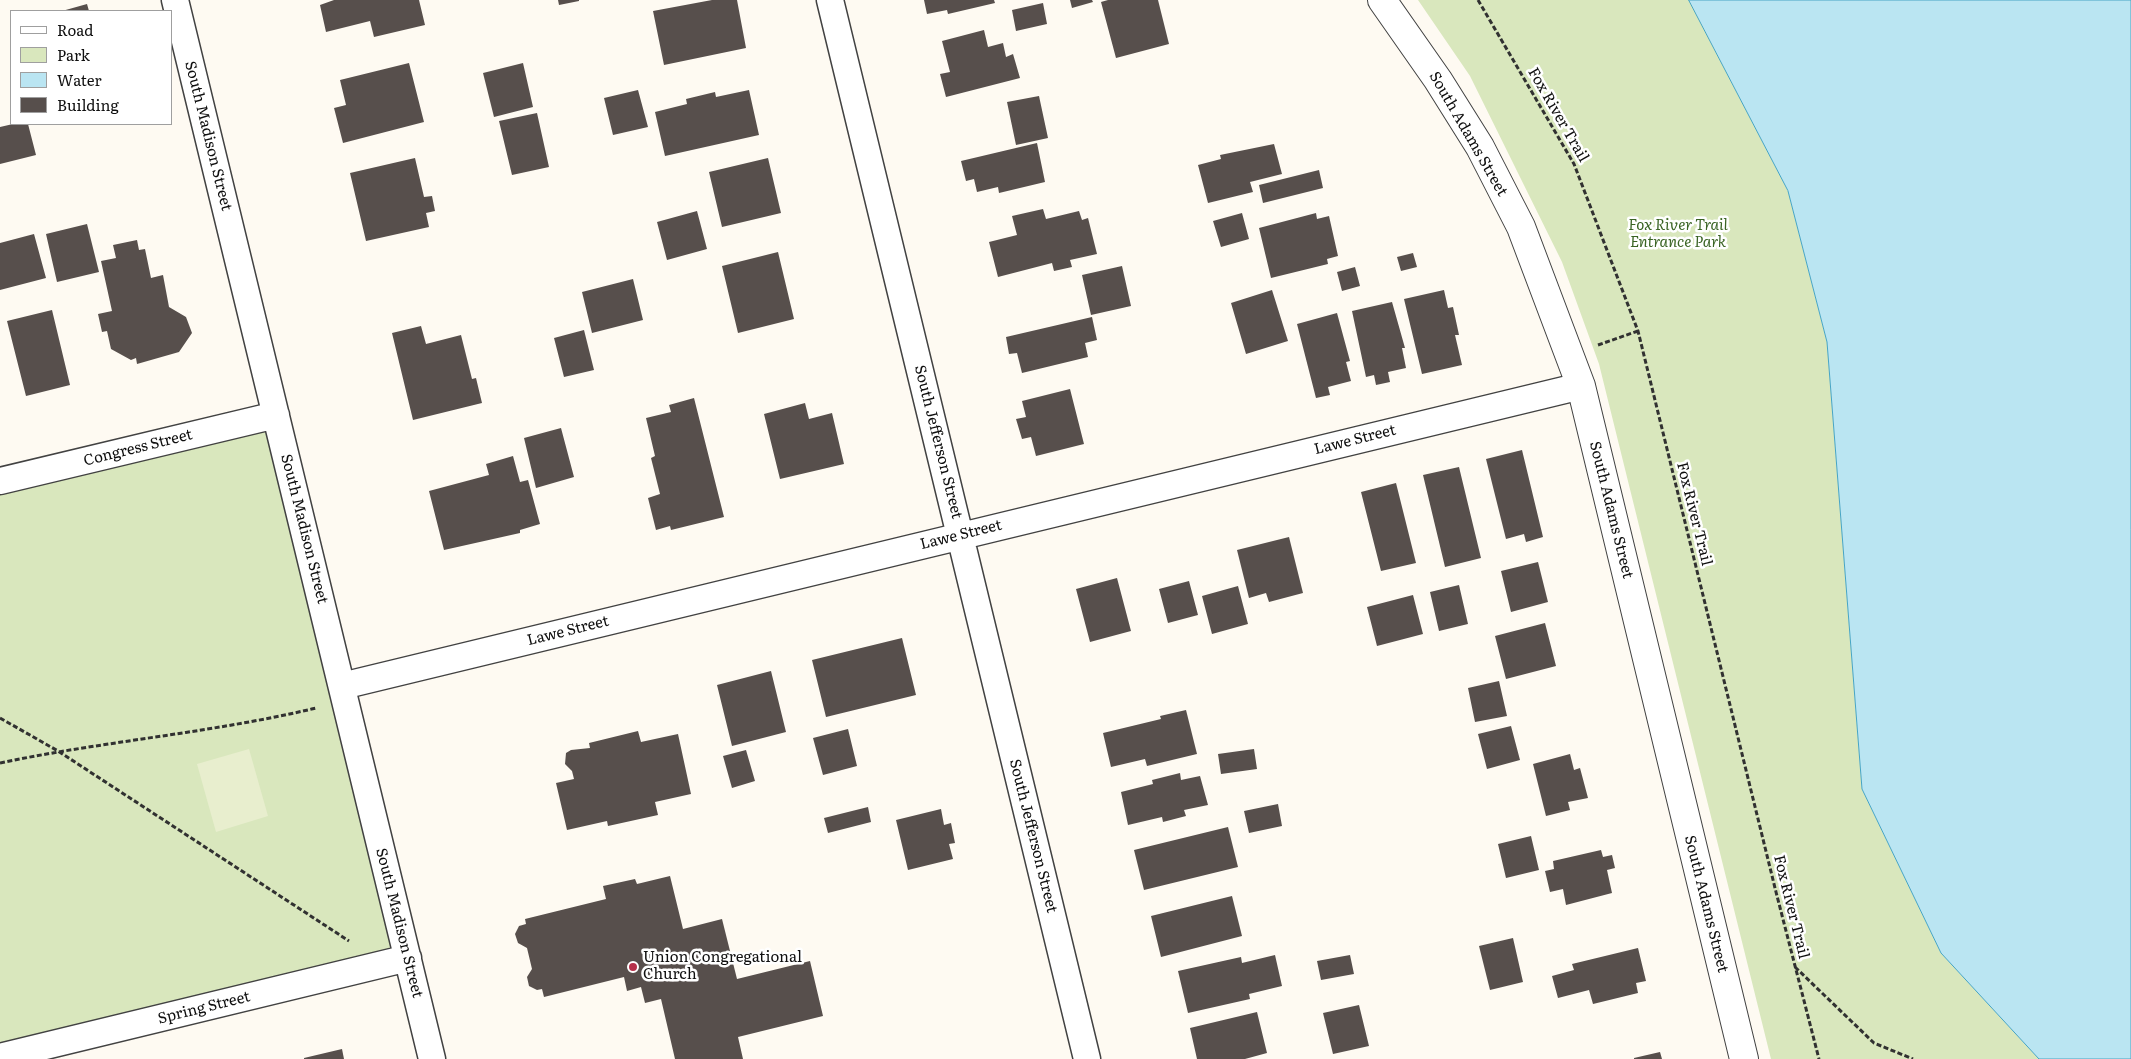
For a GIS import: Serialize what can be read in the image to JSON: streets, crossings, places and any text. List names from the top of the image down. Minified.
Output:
{"streets":{"street":["South Adams Street","South Madison Street","Lawe Street","South Jefferson Street","Congress Street","Spring Street"],"path":["Fox River Trail"]},"crossings":[["South Adams Street","Lawe Street"],["South Madison Street","Lawe Street"],["South Madison Street","Congress Street"],["South Madison Street","Spring Street"],["Lawe Street","South Jefferson Street"]],"parks":["Fox River Trail Entrance Park"],"places":["Union Congregational Church"],"legend":["Road","Park","Water","Building"]}
